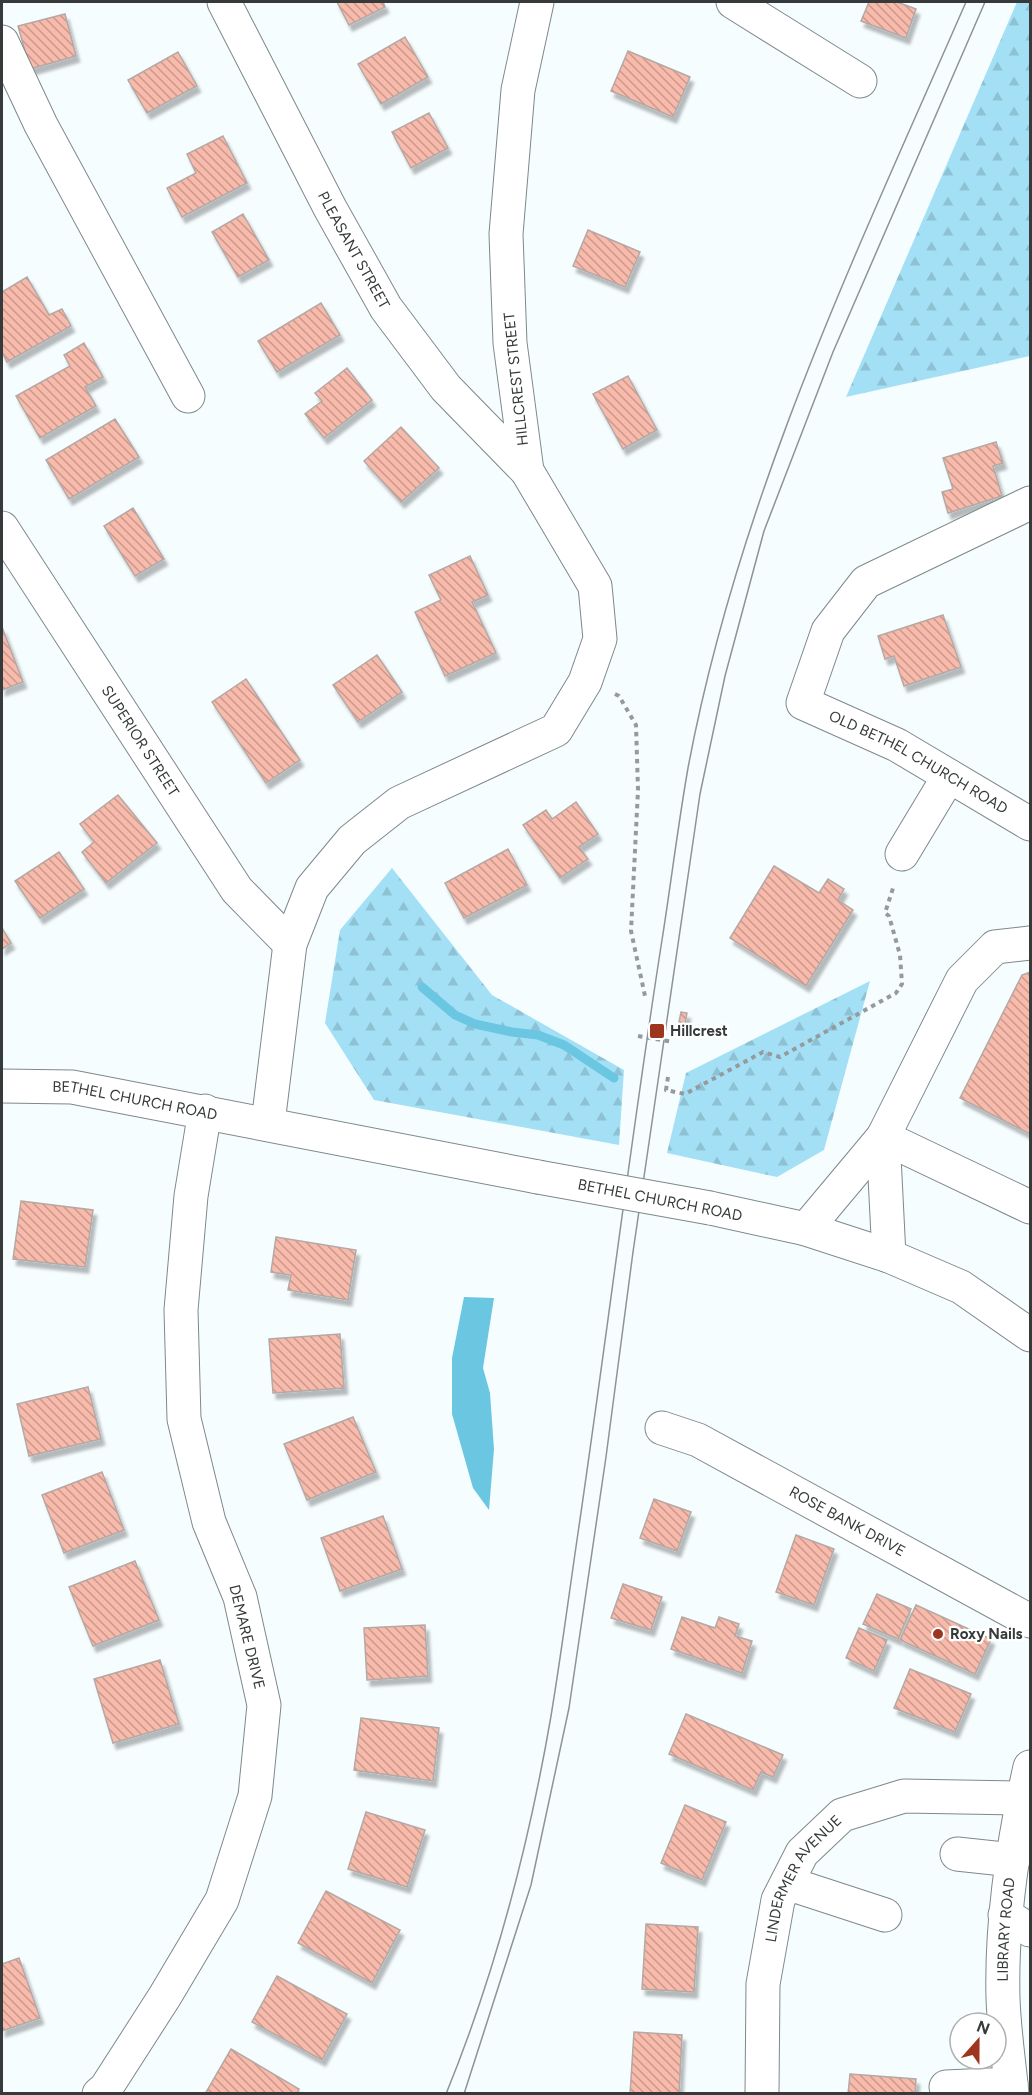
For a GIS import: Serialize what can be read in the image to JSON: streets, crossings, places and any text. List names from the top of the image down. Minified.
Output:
{"streets":{"street":["PLEASANT STREET","HILLCREST STREET","SUPERIOR STREET","OLD BETHEL CHURCH ROAD","BETHEL CHURCH ROAD","ROSE BANK DRIVE","DEMARE DRIVE","LINDERMER AVENUE","LIBRARY ROAD"]},"crossings":[["PLEASANT STREET","HILLCREST STREET"],["HILLCREST STREET","SUPERIOR STREET"],["BETHEL CHURCH ROAD","DEMARE DRIVE"],["LINDERMER AVENUE","LIBRARY ROAD"]],"places":{"transit":["Hillcrest"],"other":["Roxy Nails"]},"north":"top"}
